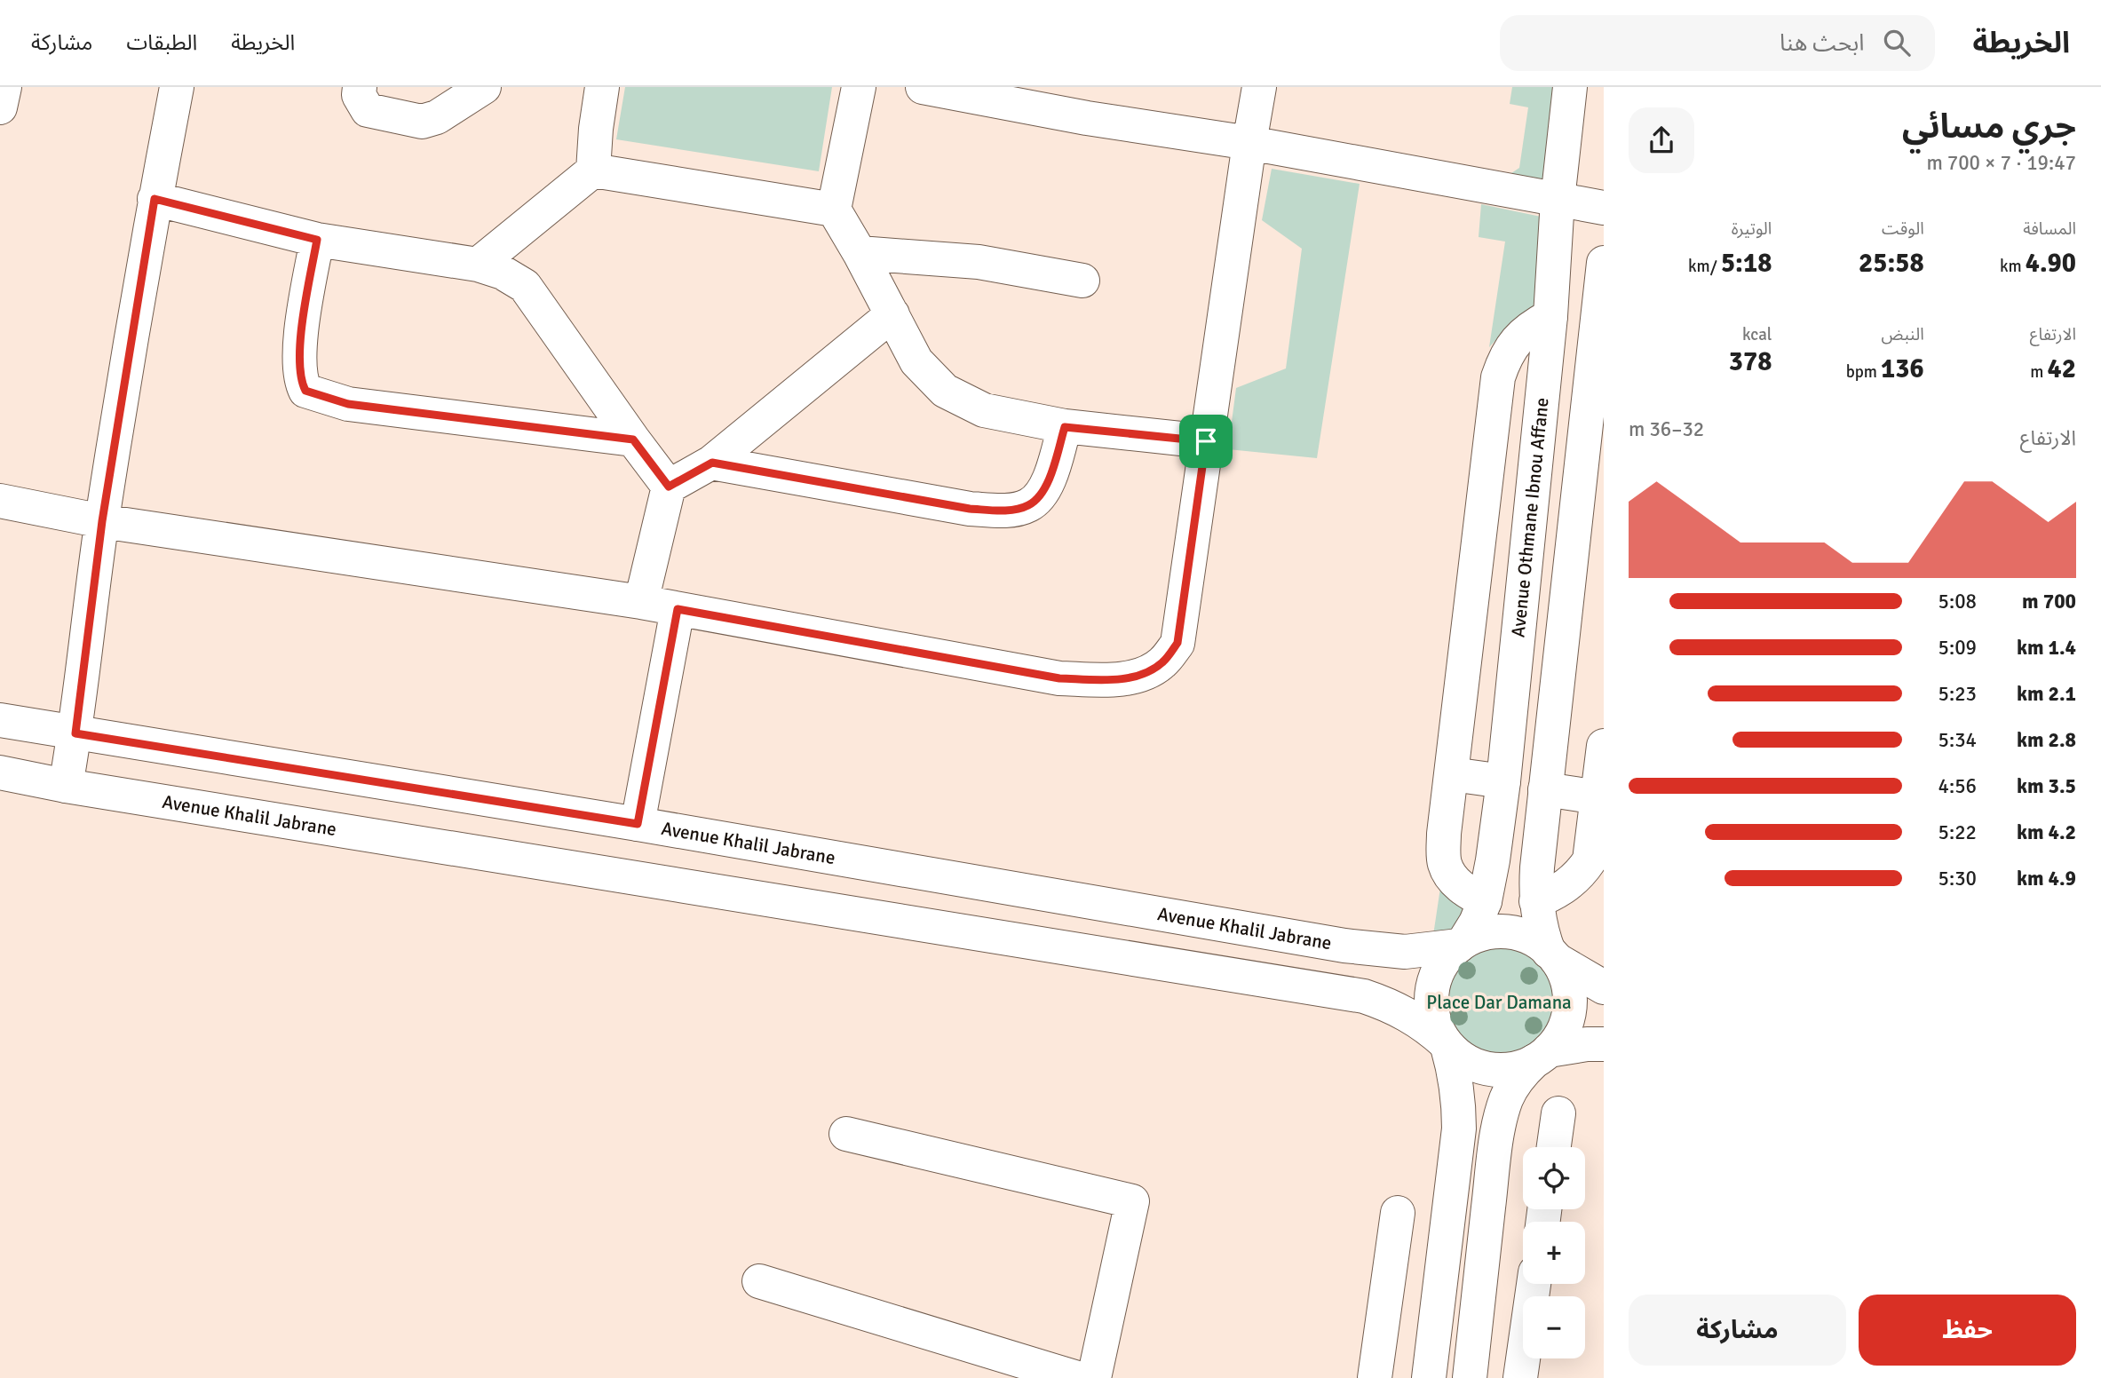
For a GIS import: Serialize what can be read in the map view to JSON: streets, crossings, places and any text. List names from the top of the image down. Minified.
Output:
{"streets":{"street":["Avenue Othmane Ibnou Affane","Avenue Khalil Jabrane"]},"crossings":[["Avenue Othmane Ibnou Affane","Avenue Khalil Jabrane"]],"parks":["Place Dar Damana"],"page":{"header":"الخريطة","search":"ابحث هنا","nav":["الخريطة","الطبقات","مشاركة"],"heading":["جري مسائي","19:47 · 7 × 700 m"],"stats":[["المسافة","4.90 km"],["الوقت","25:58"],["الوتيرة","5:18 /km"],["الارتفاع","42 m"],["النبض","136 bpm"],["kcal","378"]],"chart":["الارتفاع","32–36 m"],"list":[{"name":"700 m","note":"5:08"},{"name":"1.4 km","note":"5:09"},{"name":"2.1 km","note":"5:23"},{"name":"2.8 km","note":"5:34"},{"name":"3.5 km","note":"4:56"},{"name":"4.2 km","note":"5:22"},{"name":"4.9 km","note":"5:30"}],"map_buttons":["+","−"],"buttons":["حفظ","مشاركة"]}}
